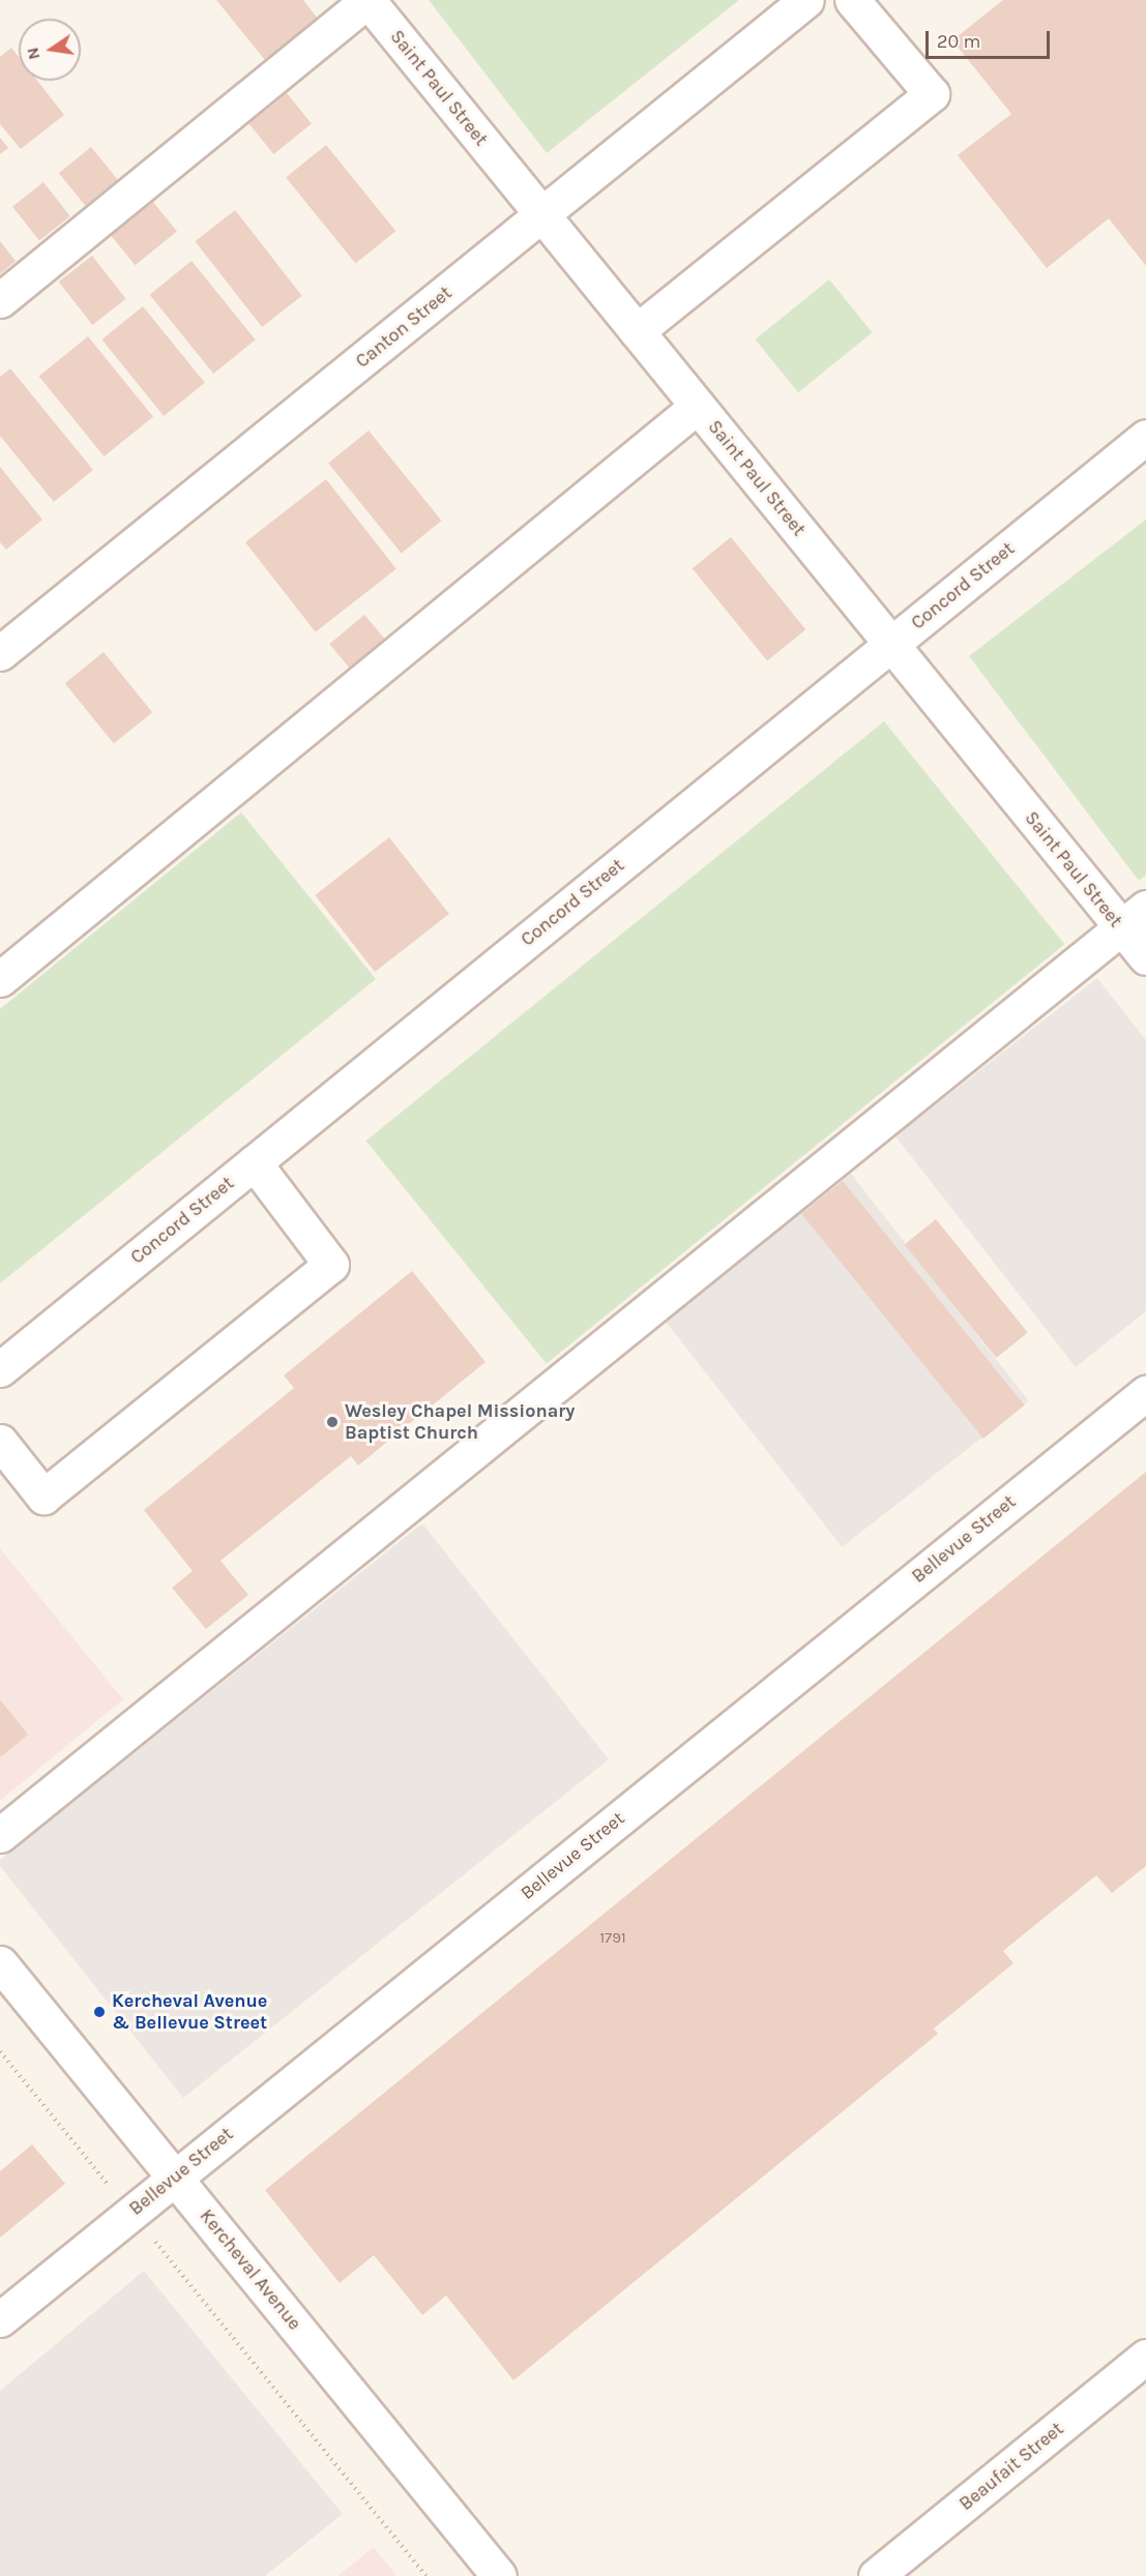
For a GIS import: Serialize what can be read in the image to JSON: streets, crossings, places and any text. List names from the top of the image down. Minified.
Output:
{"streets":{"street":["Saint Paul Street","Canton Street","Concord Street","Bellevue Street","Kercheval Avenue","Beaufait Street"]},"crossings":[["Saint Paul Street","Canton Street"],["Saint Paul Street","Concord Street"],["Bellevue Street","Kercheval Avenue"]],"places":["Wesley Chapel Missionary Baptist Church","Kercheval Avenue & Bellevue Street"],"house_numbers":["1791"],"scale_bar":"20 m","north":"left"}
